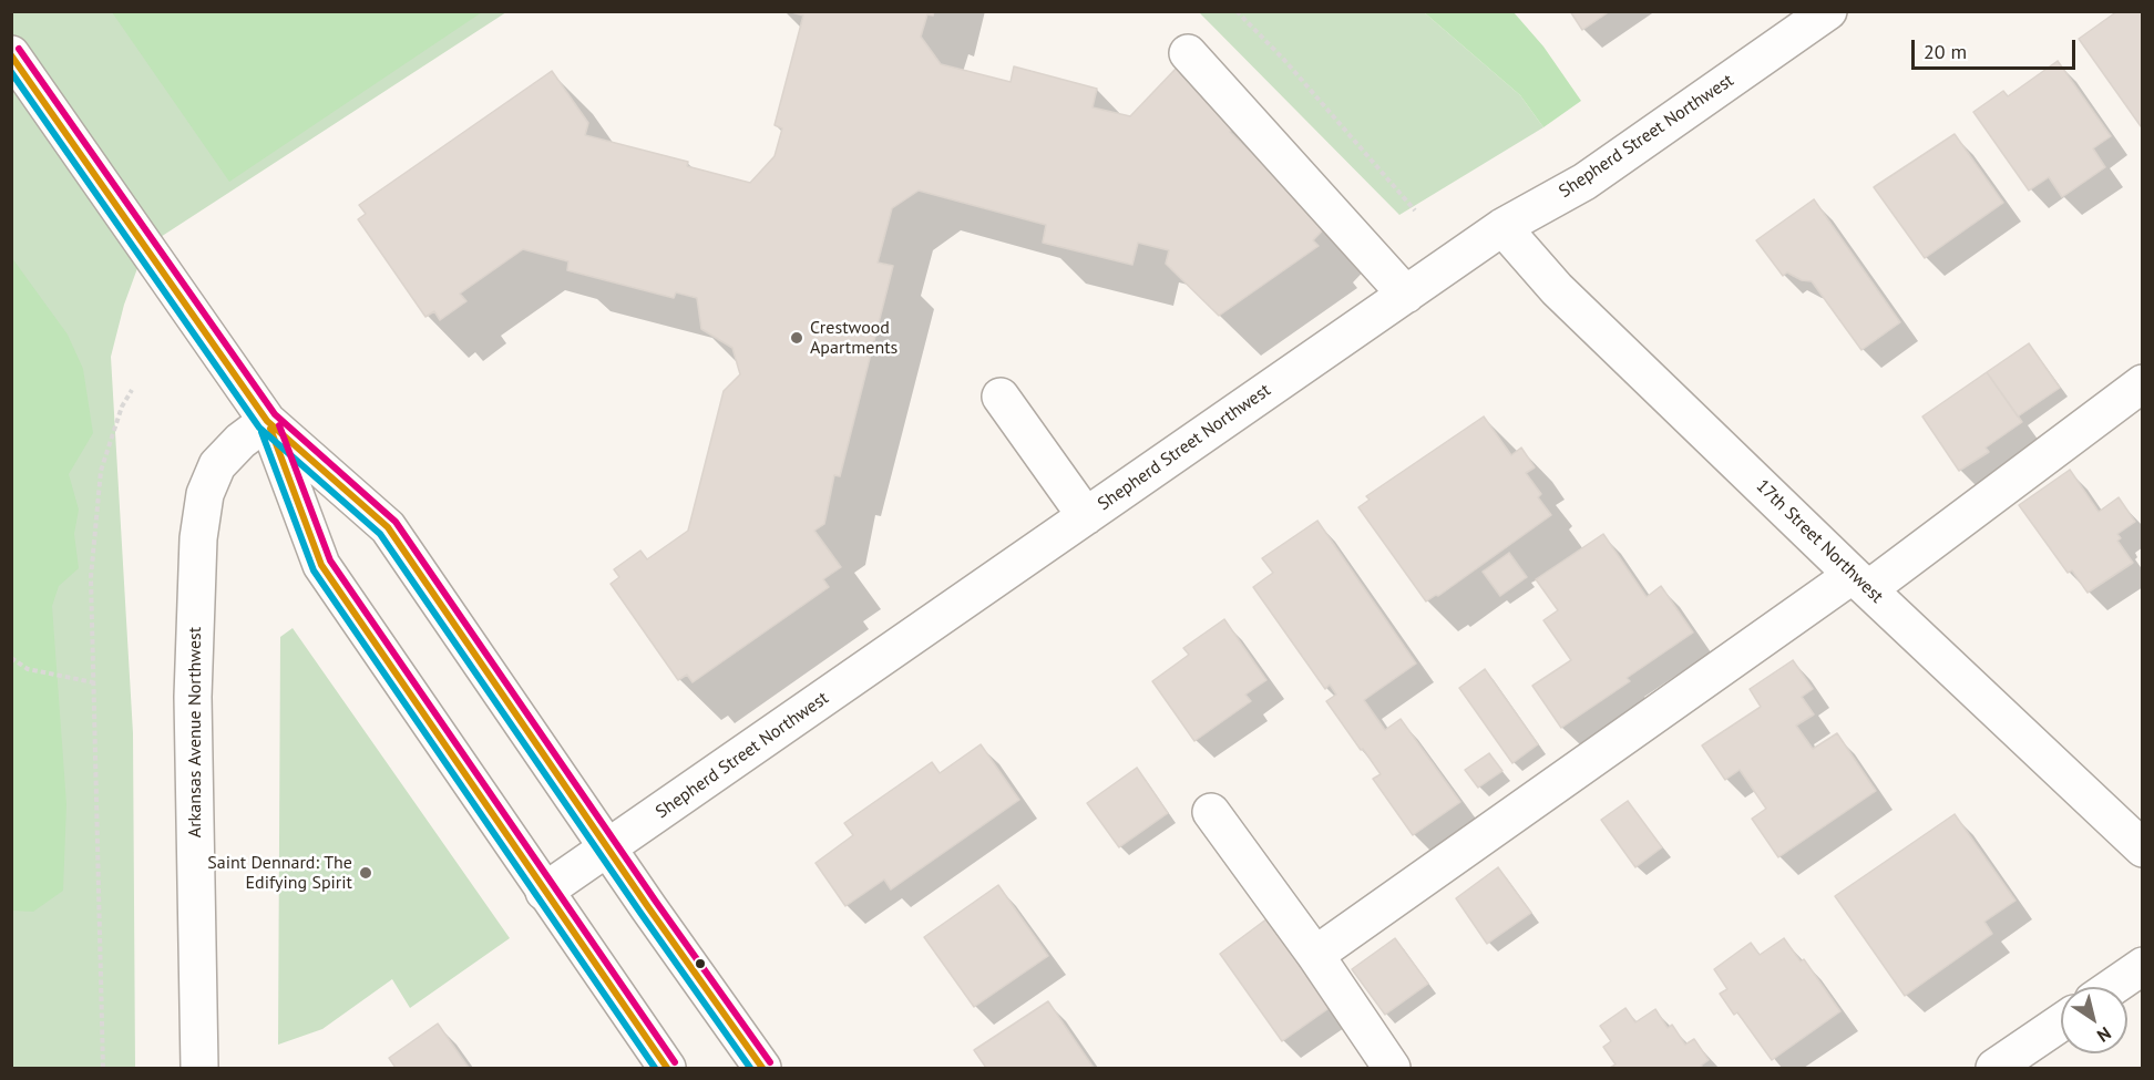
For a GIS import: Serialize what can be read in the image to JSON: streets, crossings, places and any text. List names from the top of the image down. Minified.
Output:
{"streets":{"main road":["Shepherd Street Northwest","17th Street Northwest","Arkansas Avenue Northwest"]},"crossings":[["Shepherd Street Northwest","17th Street Northwest"]],"places":["Crestwood Apartments","Saint Dennard: The Edifying Spirit"],"scale_bar":"20 m","north":"bottom right"}
